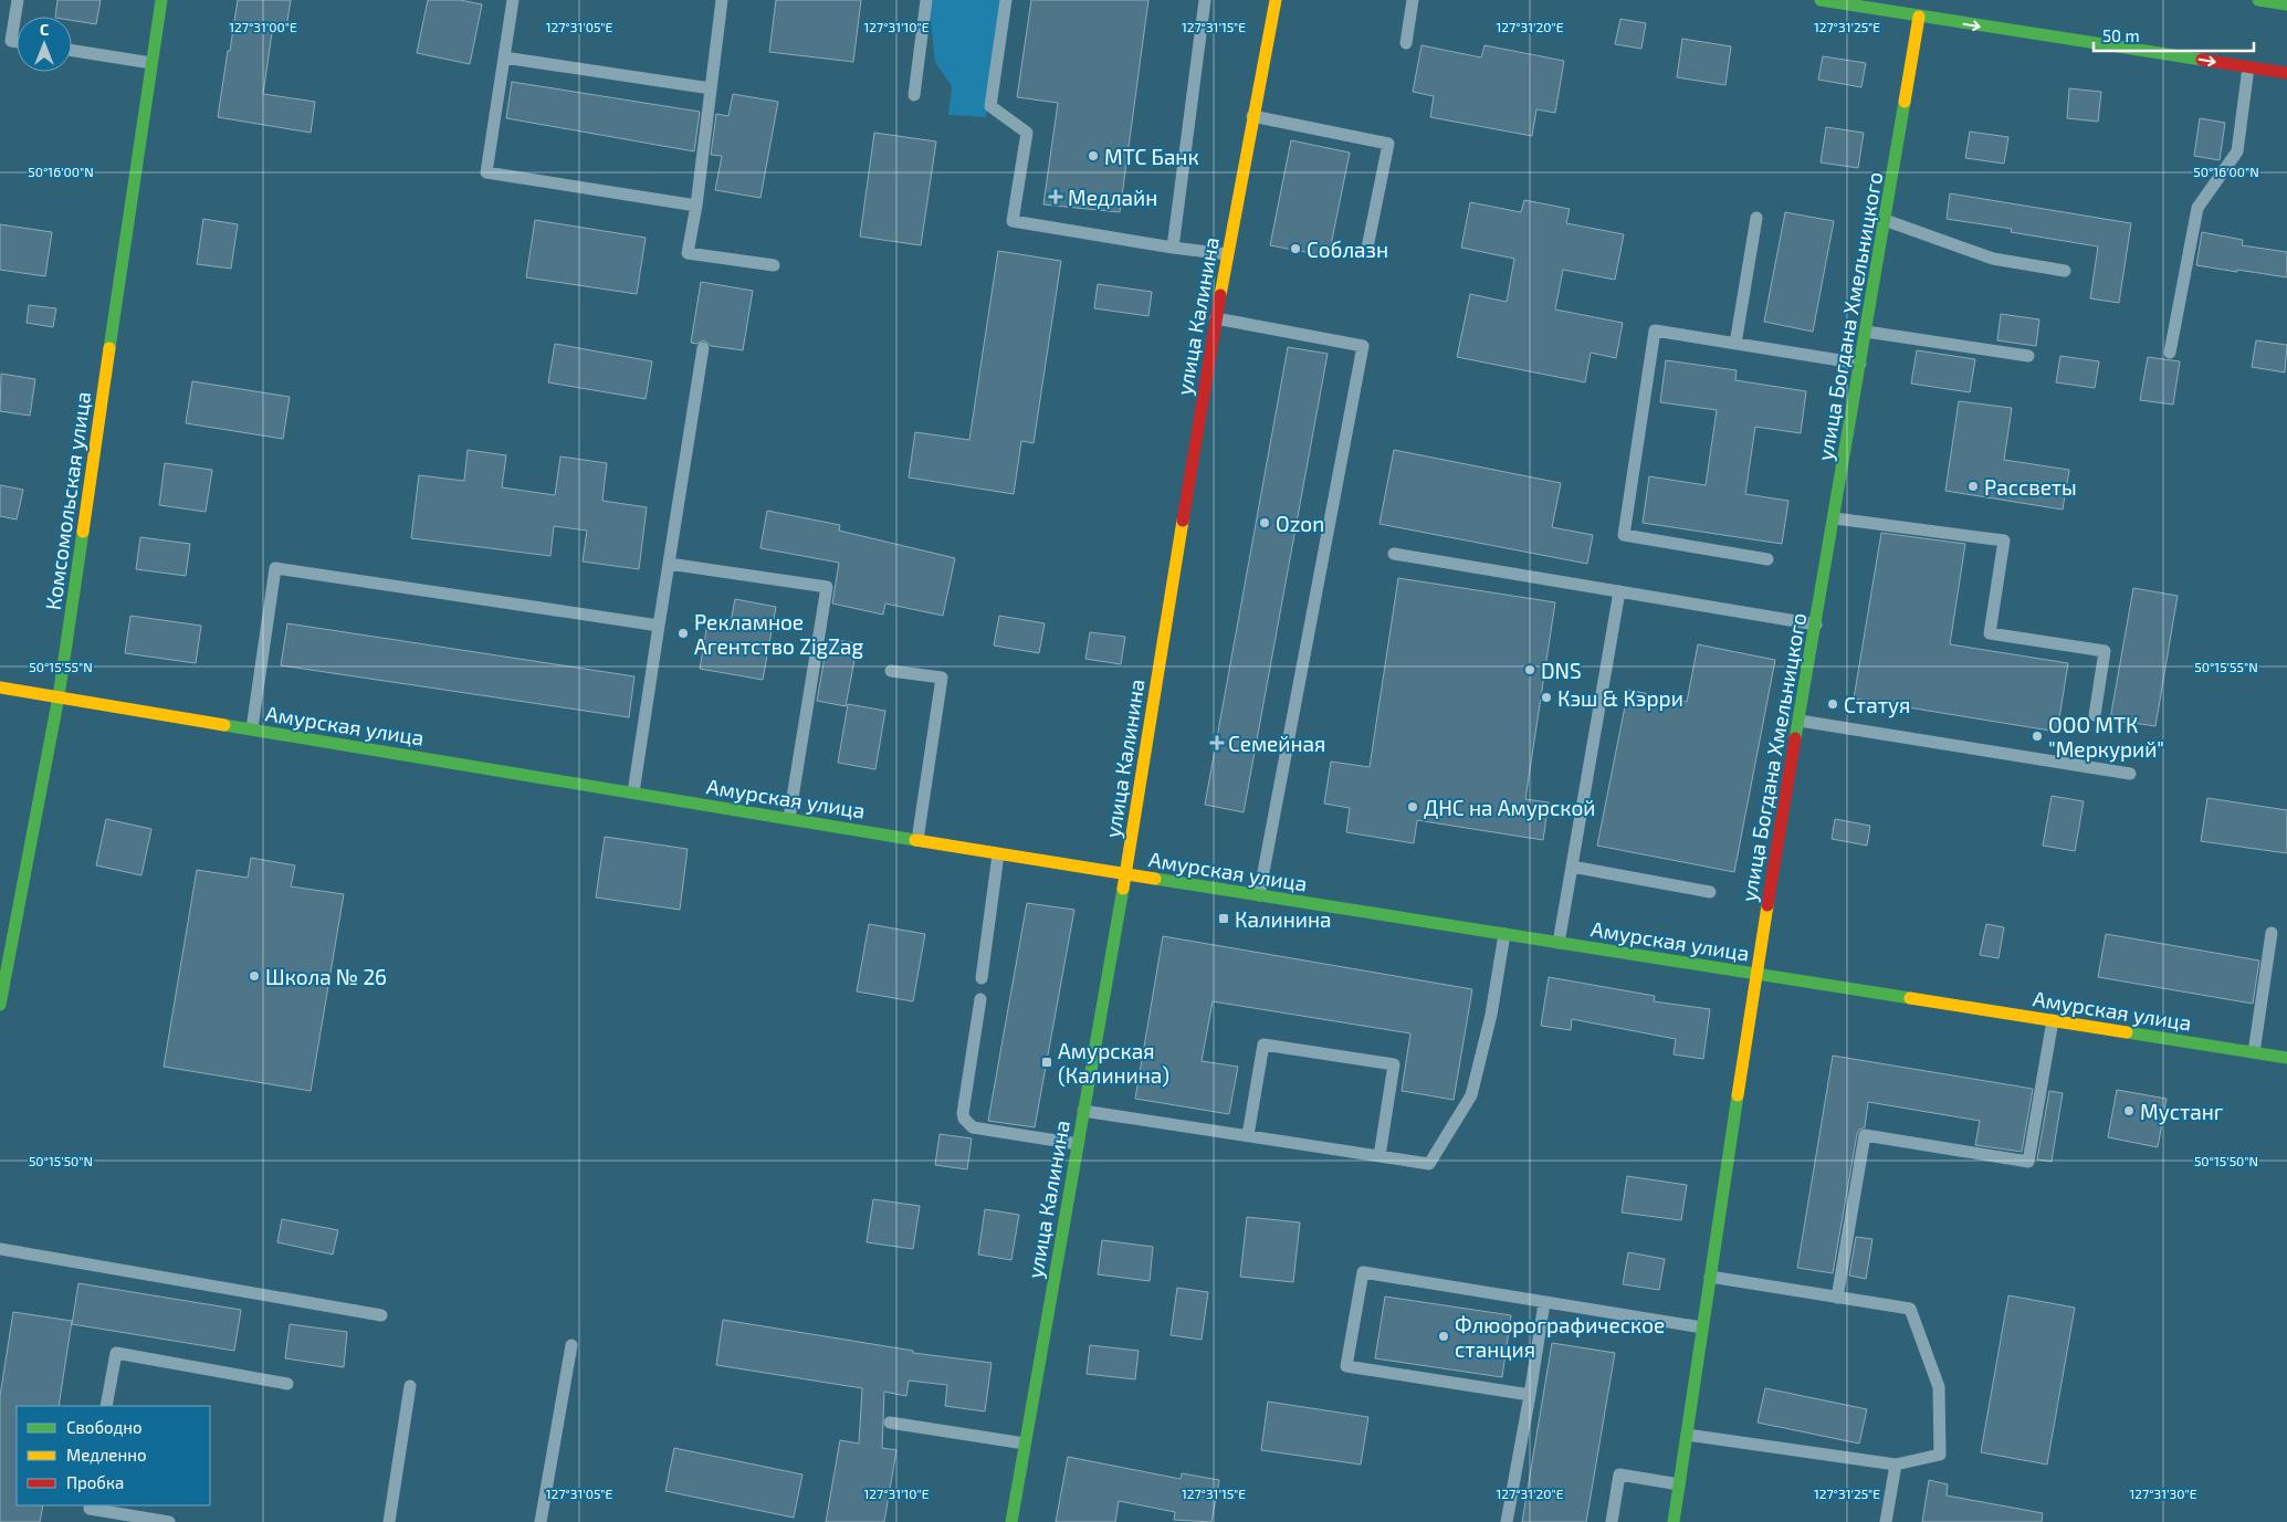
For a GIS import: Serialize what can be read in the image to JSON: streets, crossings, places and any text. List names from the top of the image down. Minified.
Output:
{"streets":{"street":["улица Калинина","улица Богдана Хмельницкого","Комсомольская улица","Амурская улица"]},"crossings":[["улица Калинина","Амурская улица"],["улица Богдана Хмельницкого","Амурская улица"],["Комсомольская улица","Амурская улица"]],"places":{"other":["МТС Банк","Соблазн","Рассветы","Ozon","Рекламное Агентство ZigZag","DNS","Кэш & Кэрри","Статуя","ООО МТК \"Меркурий\"","ДНС на Амурской","Школа № 26","Мустанг","Флюорографическое станция"],"health":["Медлайн","Семейная"],"transit":["Калинина","Амурская (Калинина)"]},"legend":["Свободно","Медленно","Пробка"],"scale_bar":"50 m","north":"top","coordinates":["127°31'00\"E","127°31'05\"E","127°31'10\"E","127°31'15\"E","127°31'20\"E","127°31'25\"E","50°16'00\"N","50°15'55\"N","50°15'50\"N","127°31'30\"E"]}
